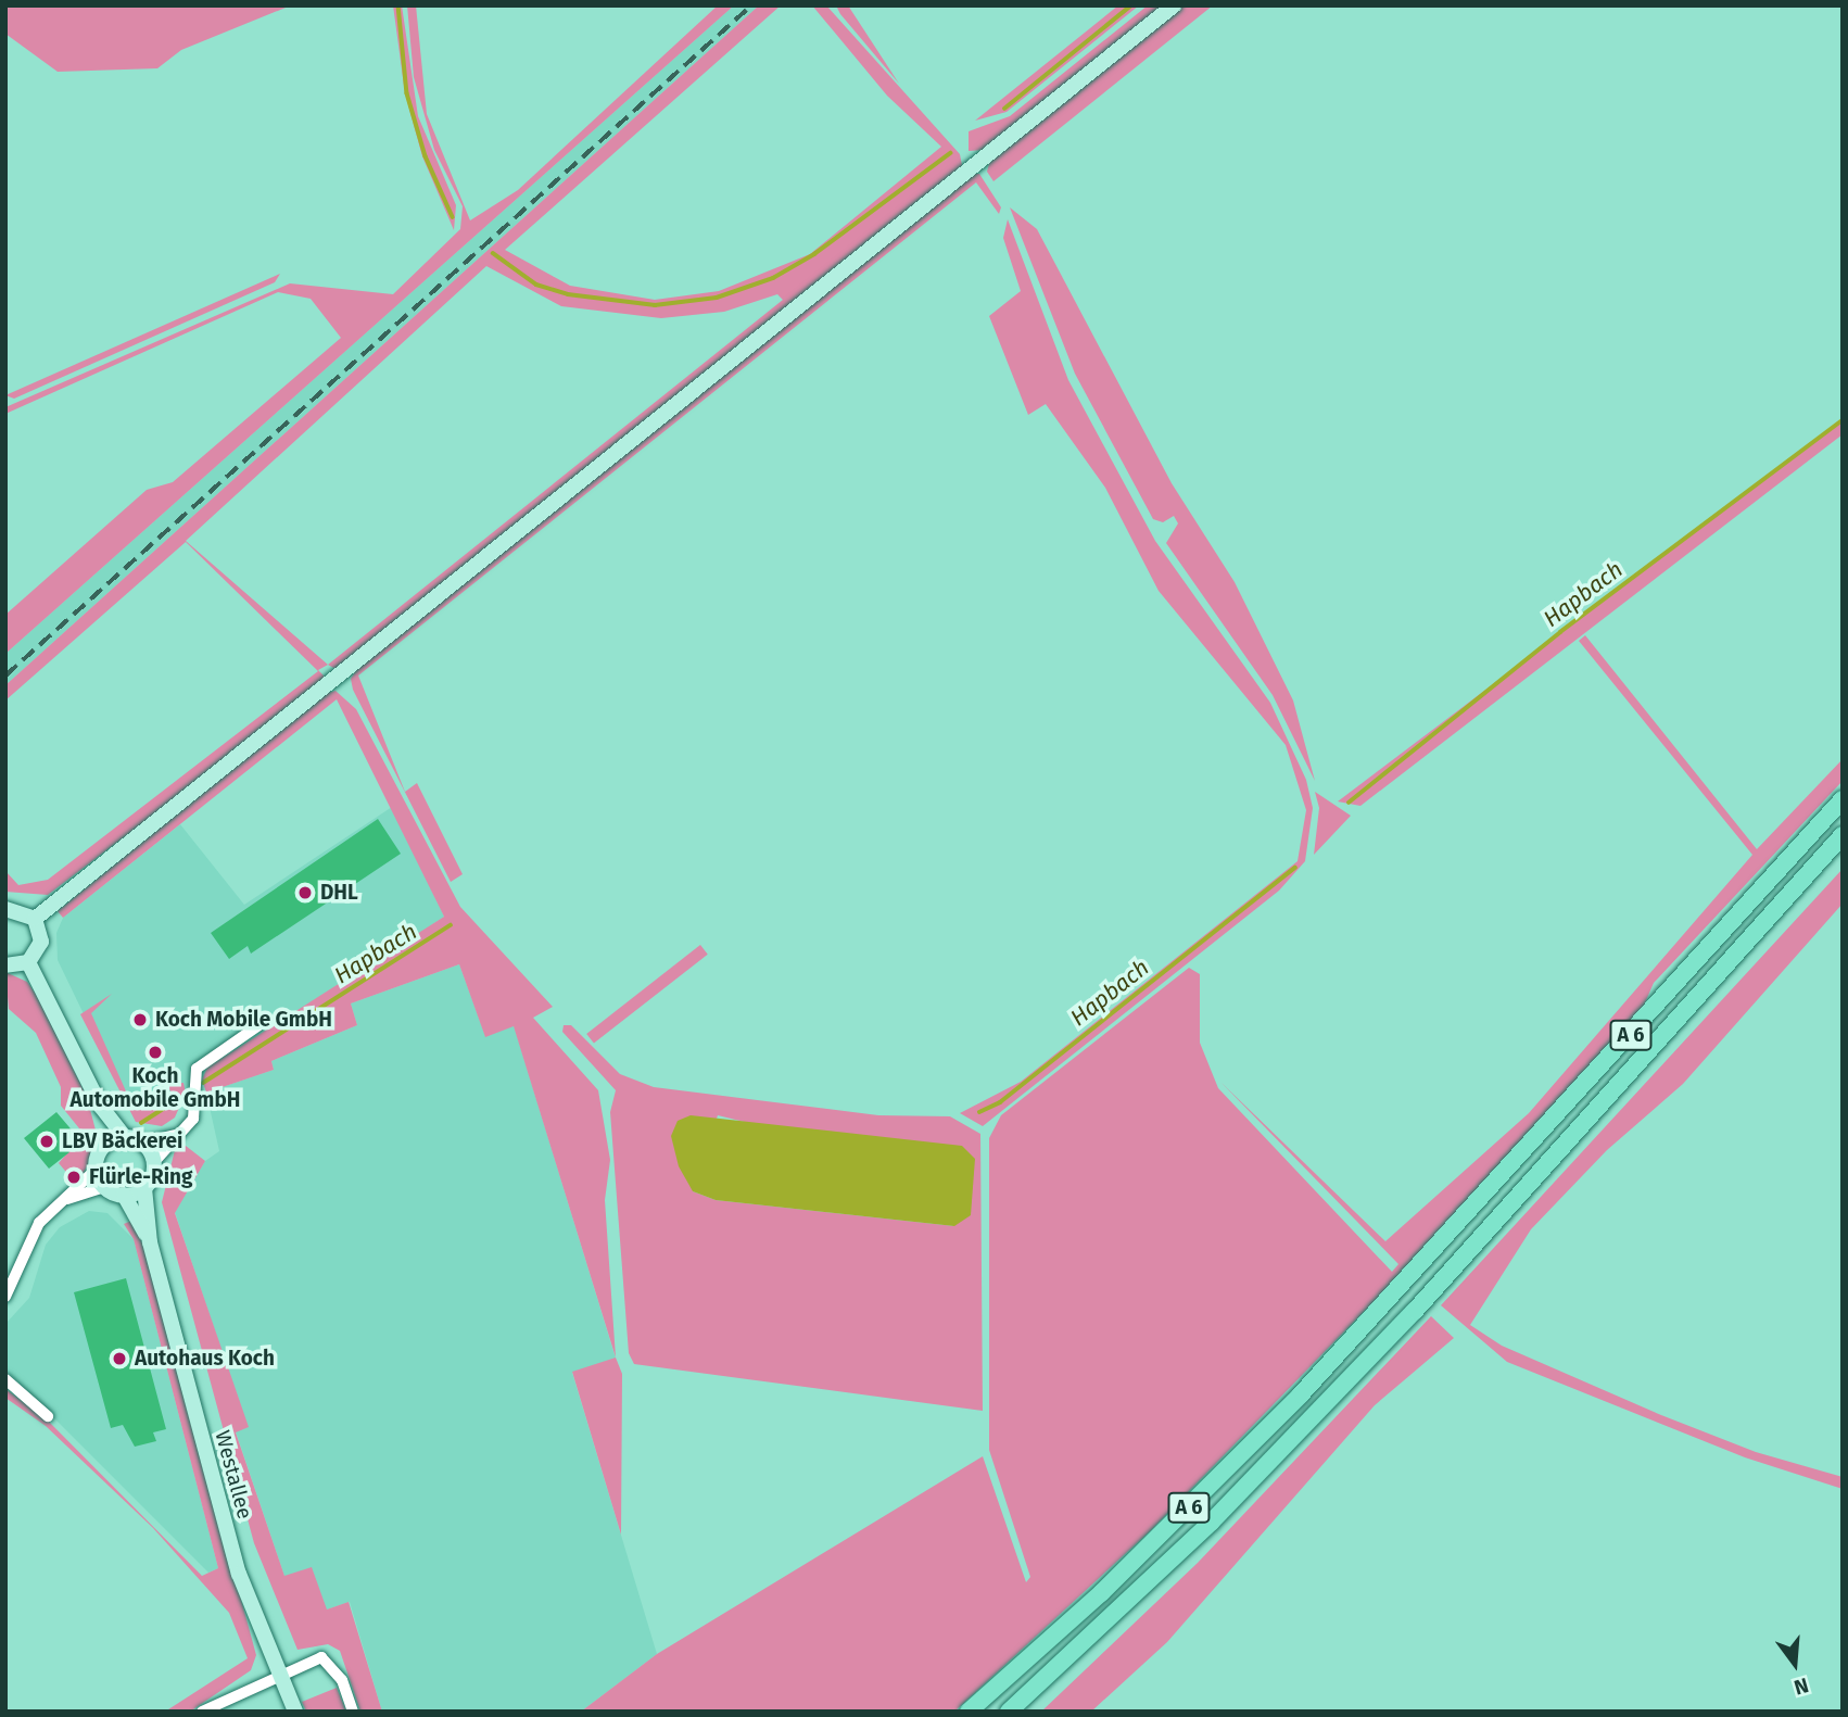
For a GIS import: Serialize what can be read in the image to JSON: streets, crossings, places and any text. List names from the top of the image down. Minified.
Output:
{"streets":{"highway":["A 6"],"main road":["Westallee"]},"water":["Hapbach"],"places":["DHL","Koch Mobile GmbH","Koch Automobile GmbH","LBV Bäckerei","Flürle-Ring","Autohaus Koch"],"north":"bottom"}
